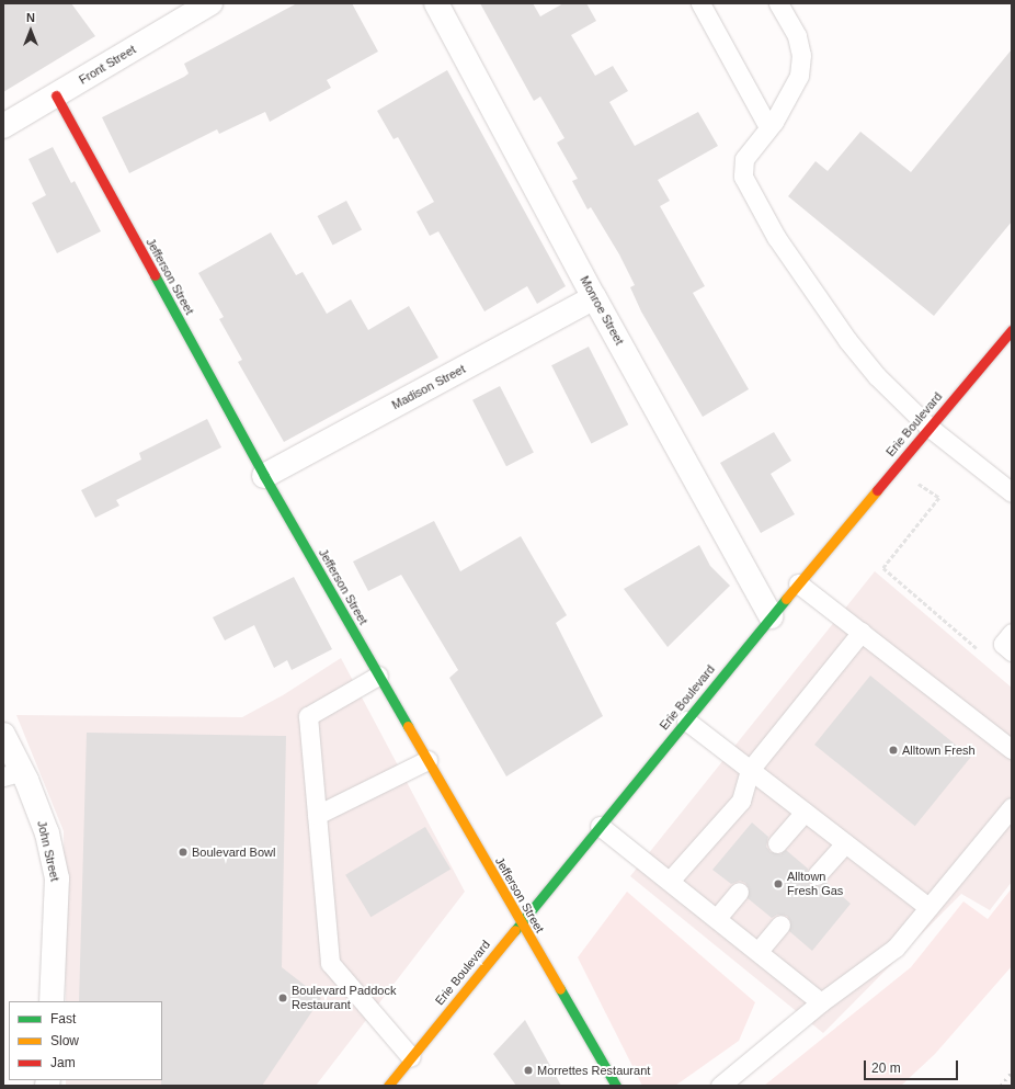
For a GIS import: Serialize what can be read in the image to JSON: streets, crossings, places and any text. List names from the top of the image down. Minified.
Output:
{"streets":{"main road":["Jefferson Street","Erie Boulevard"],"street":["Front Street","Monroe Street","Madison Street","John Street"]},"crossings":[["Front Street","Jefferson Street"],["Jefferson Street","Madison Street"],["Jefferson Street","Erie Boulevard"],["Monroe Street","Madison Street"],["Monroe Street","Erie Boulevard"]],"places":["Alltown Fresh","Boulevard Bowl","Alltown Fresh Gas","Boulevard Paddock Restaurant","Morrettes Restaurant"],"legend":["Fast","Slow","Jam"],"scale_bar":"20 m","north":"top"}
